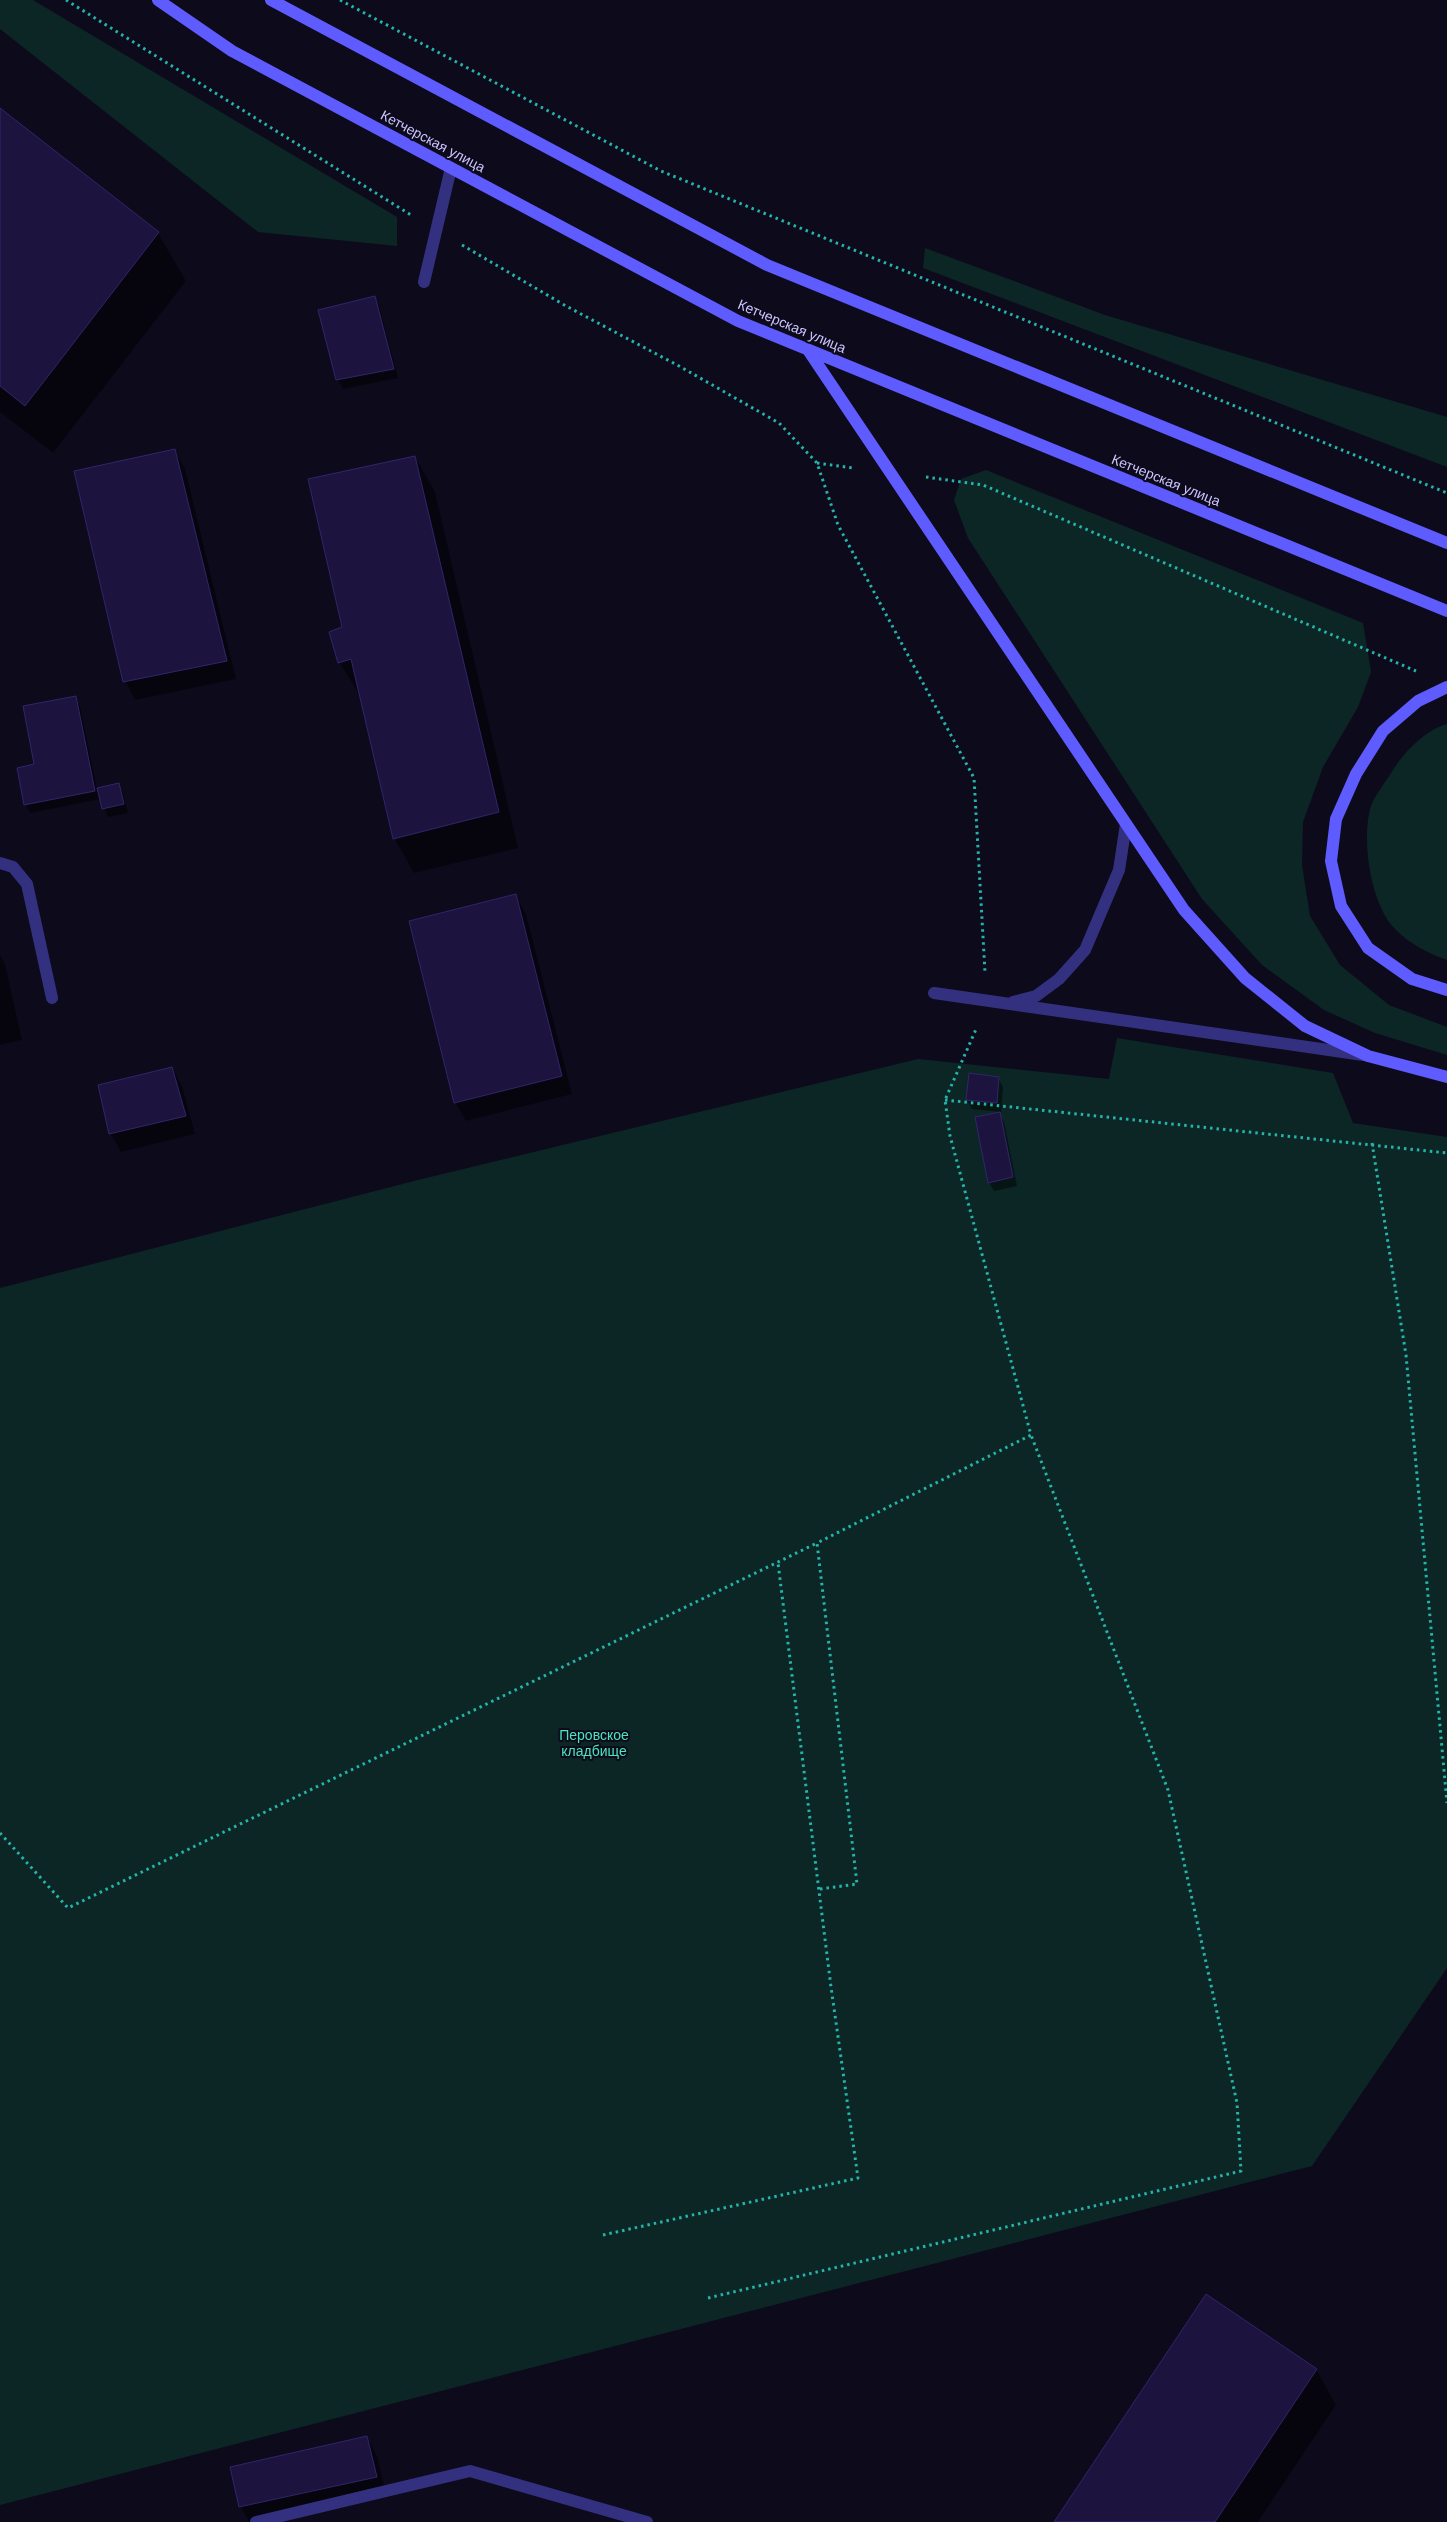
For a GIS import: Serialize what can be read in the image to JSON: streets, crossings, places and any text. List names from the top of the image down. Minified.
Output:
{"streets":{"main road":["Кетчерская улица"]},"parks":["Перовское кладбище"]}
